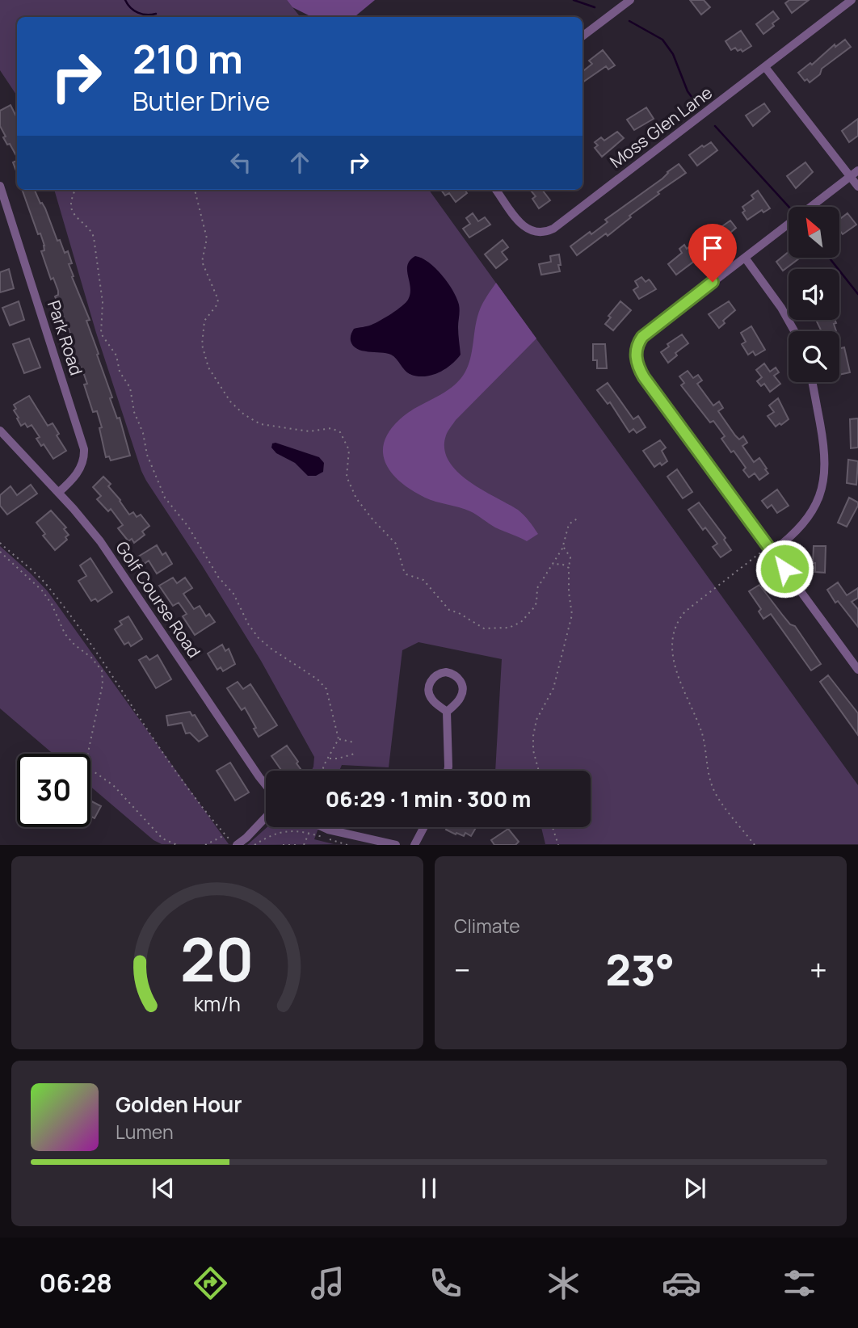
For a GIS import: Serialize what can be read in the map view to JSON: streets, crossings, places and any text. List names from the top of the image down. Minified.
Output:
{"streets":{"street":["Moss Glen Lane","Park Road","Golf Course Road"]},"crossings":[["Park Road","Golf Course Road"]],"north":"top left","page":{"turn":["210 m","Butler Drive"],"limit":"30","trip":"06:29 · 1 min · 300 m","tile":"Climate","heat":["−","23°","+"],"song":["Golden Hour","Lumen"],"tabs":"06:28","gauge":["20","km/h"]}}
